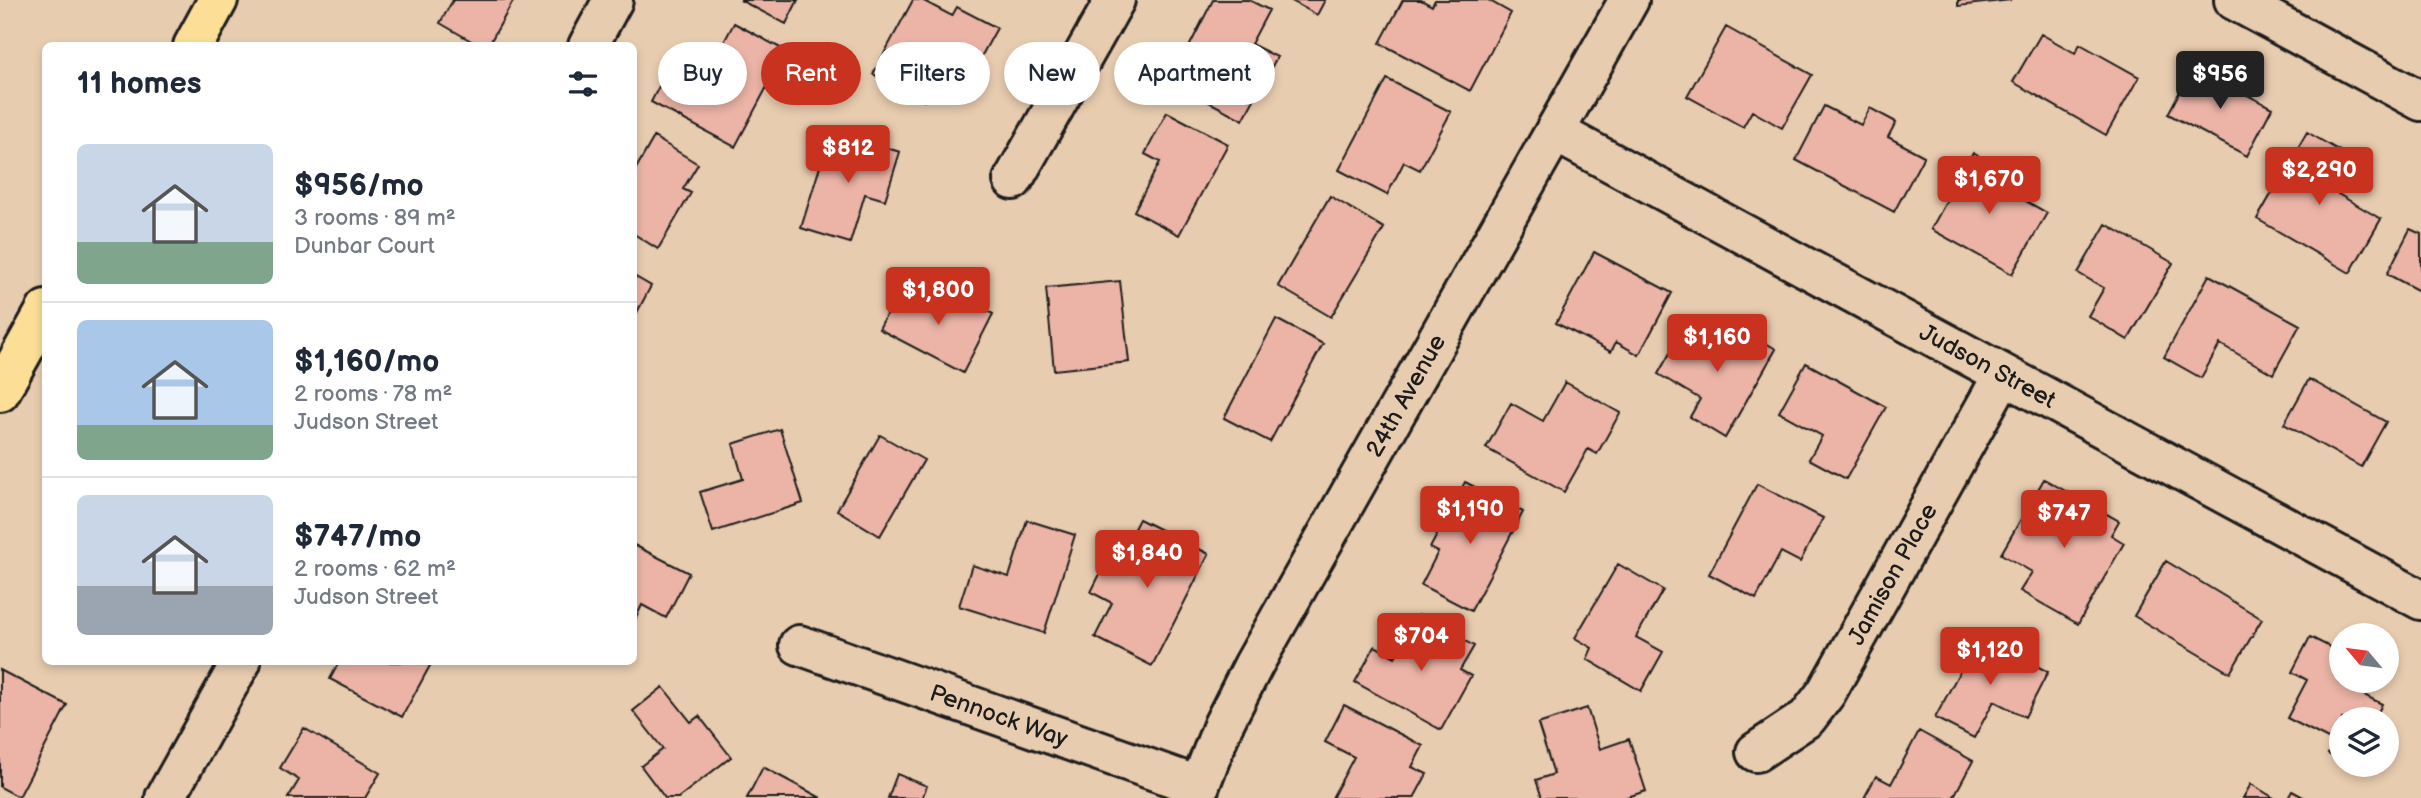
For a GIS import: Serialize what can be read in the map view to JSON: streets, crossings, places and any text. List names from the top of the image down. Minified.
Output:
{"streets":{"street":["Judson Street","24th Avenue","Jamison Place","Pennock Way"]},"crossings":[["Judson Street","24th Avenue"],["Judson Street","Jamison Place"],["24th Avenue","Pennock Way"]],"north":"top left","page":{"chip":["Buy","Rent","Filters","New","Apartment"],"heading":"11 homes","price":["$956","$812","$2,290","$1,670","$1,800","$1,160","$1,190","$747","$1,840","$704","$1,120"],"list":[{"name":"$956/mo","note":"3 rooms · 89 m² · Dunbar Court"},{"name":"$1,160/mo","note":"2 rooms · 78 m² · Judson Street"},{"name":"$747/mo","note":"2 rooms · 62 m² · Judson Street"}]}}
